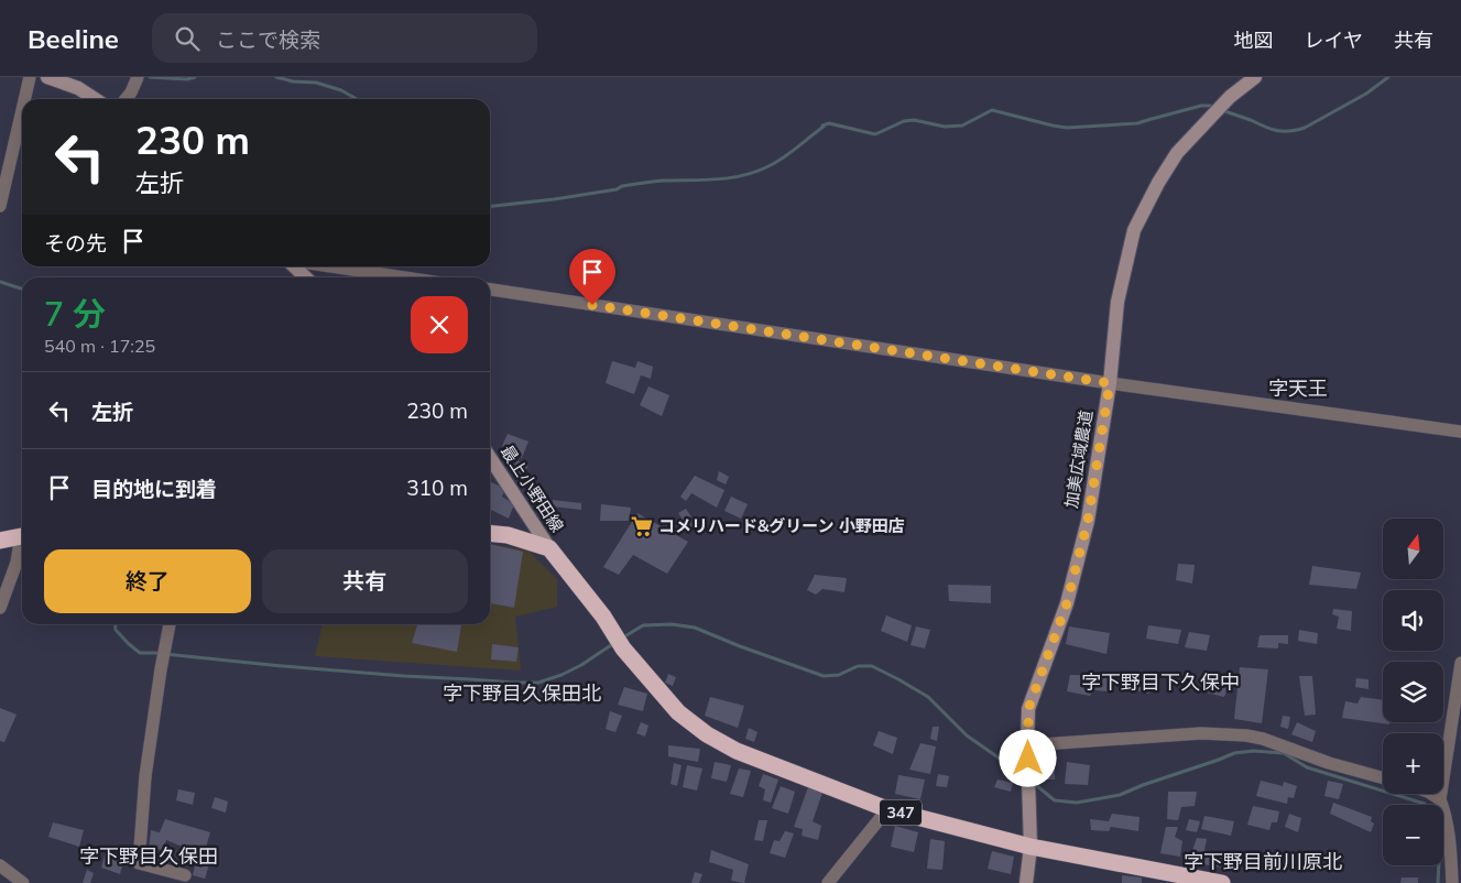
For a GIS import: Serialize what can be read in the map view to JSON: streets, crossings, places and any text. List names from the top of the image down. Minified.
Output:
{"streets":{"highway":["347"],"street":["加美広域農道","最上小野田線"]},"crossings":[["加美広域農道","347"],["最上小野田線","347"]],"districts":["字天王","字下野目下久保中","字下野目久保田北","字下野目久保田","字下野目前川原北"],"places":{"supermarket":["コメリハード&グリーン 小野田店"]},"north":"top","page":{"header":"Beeline","search":"ここで検索","nav":["地図","レイヤ","共有"],"turn":["230 m","左折"],"then":"その先","heading":["7 分","540 m · 17:25"],"list":[{"name":"左折","value":"230 m"},{"name":"目的地に到着","value":"310 m"}],"map_buttons":["+","−"],"buttons":["終了","共有"]}}
